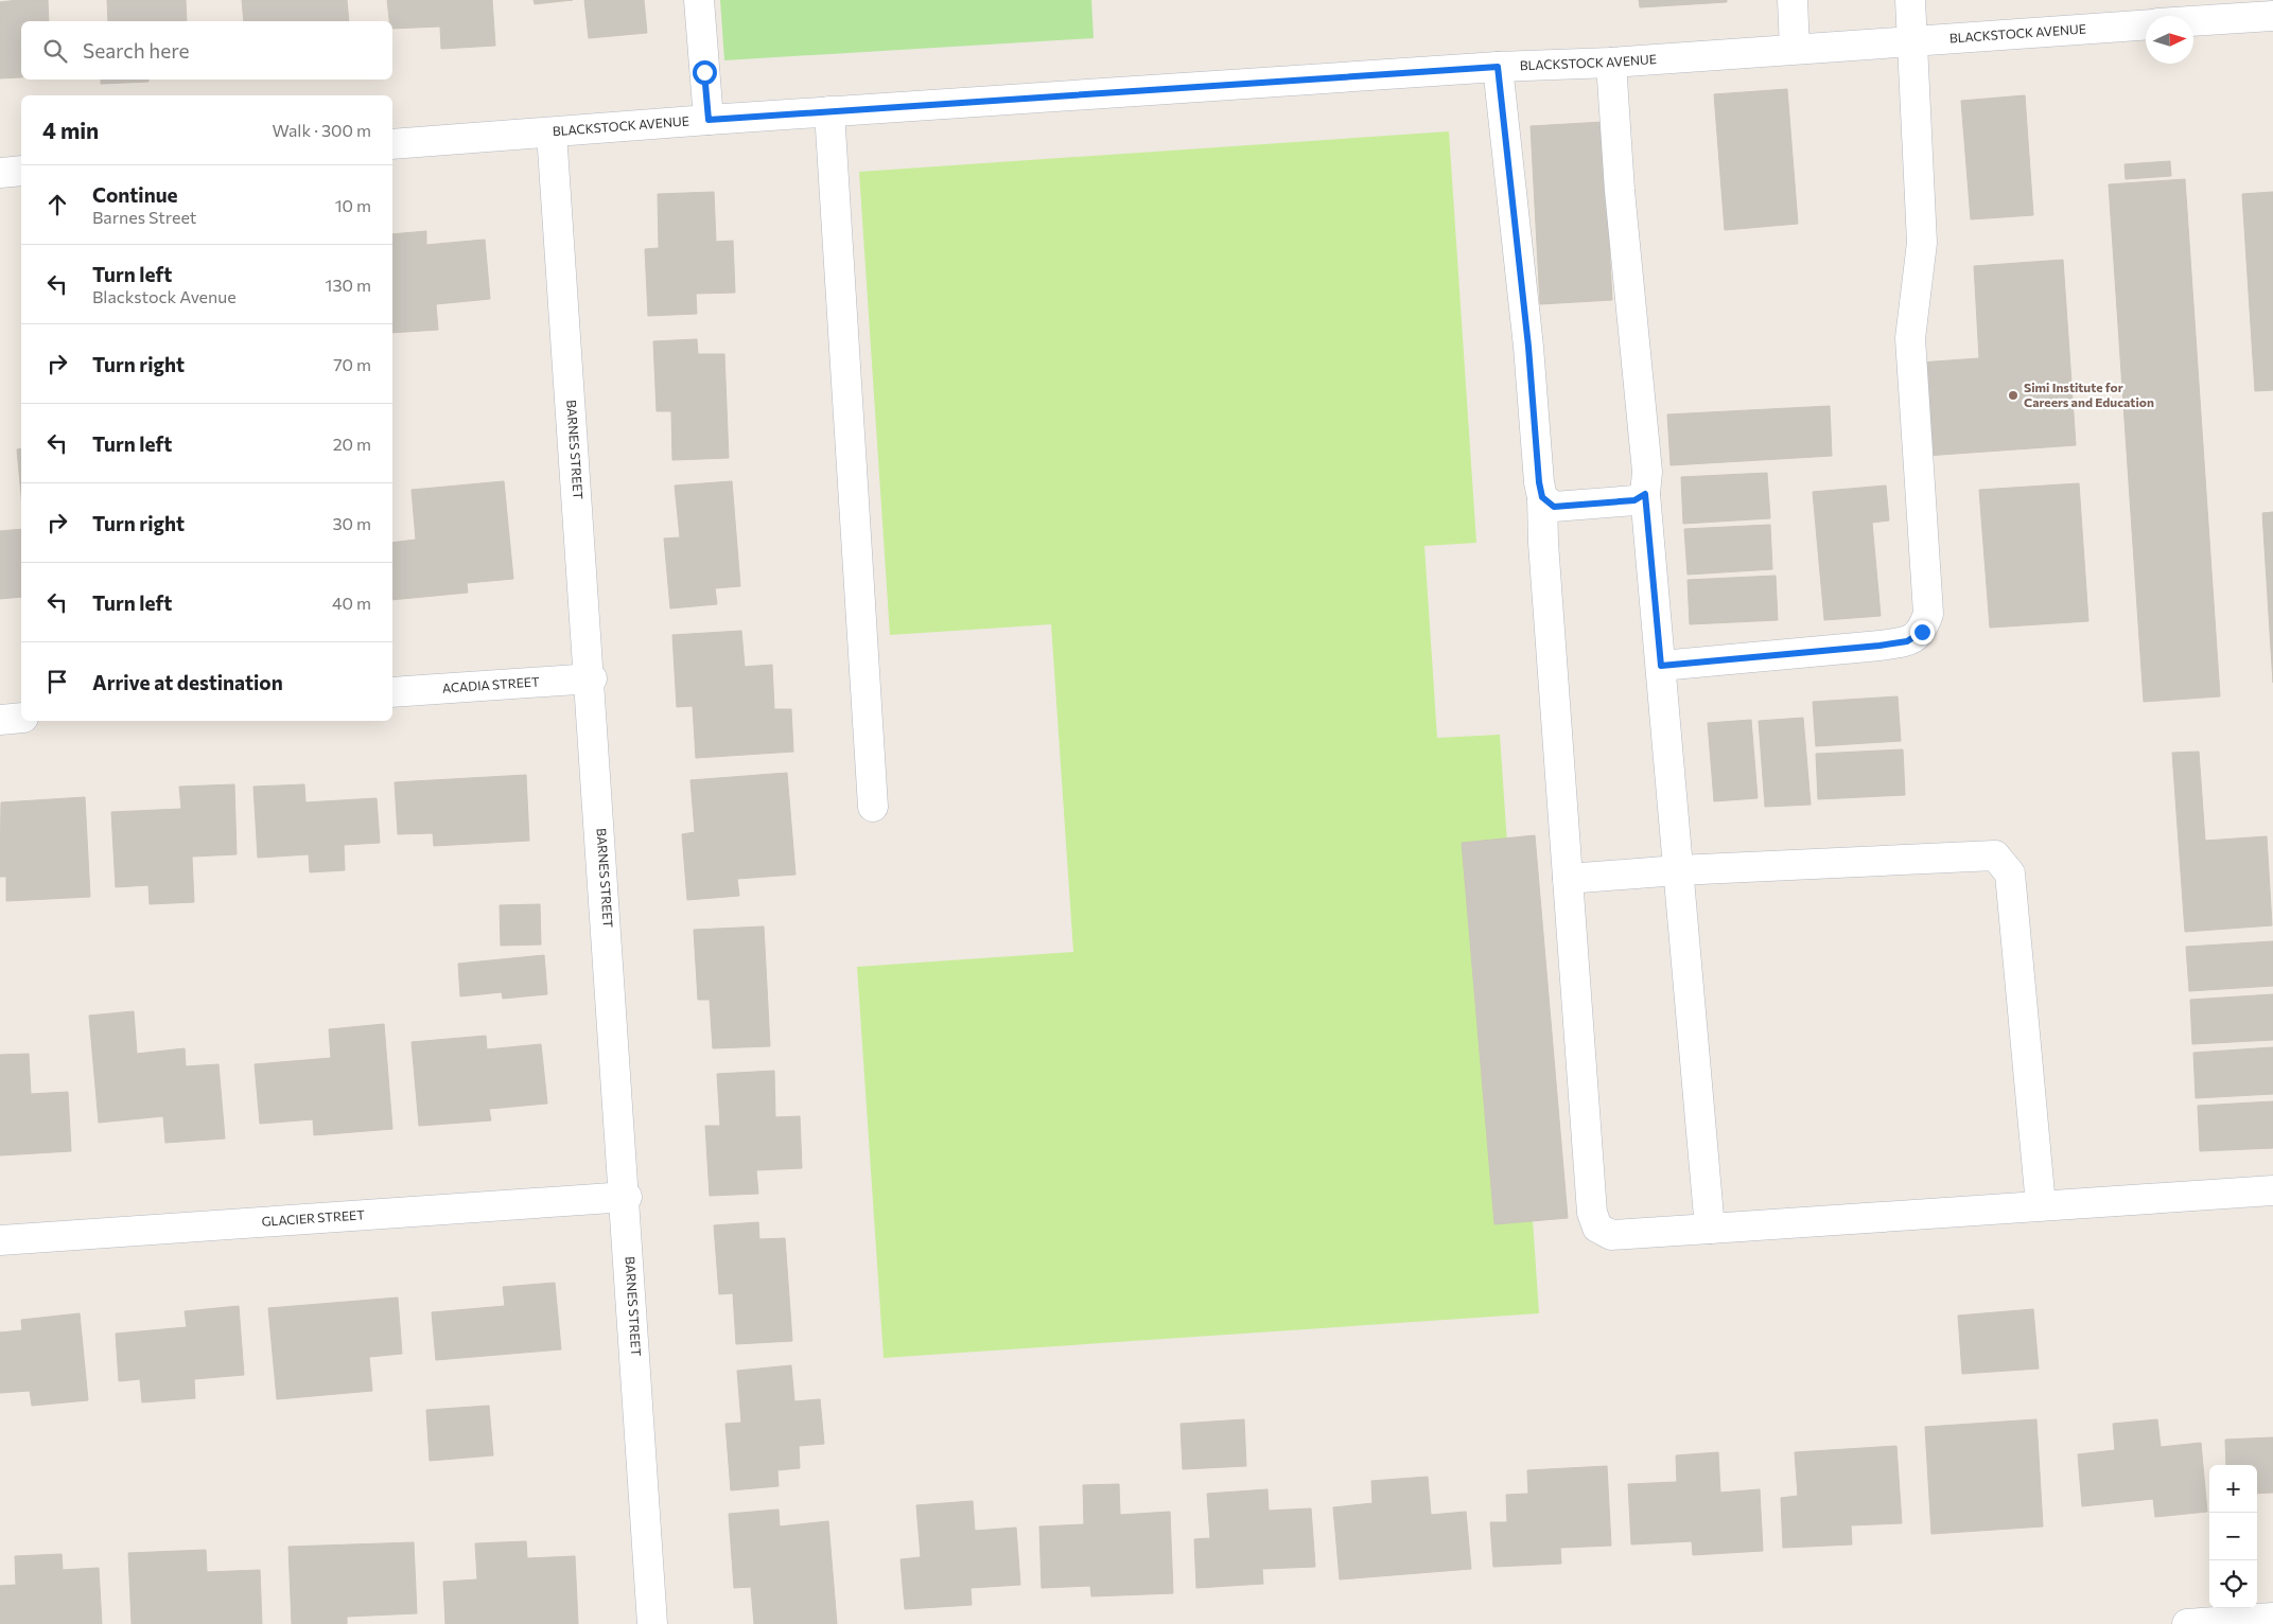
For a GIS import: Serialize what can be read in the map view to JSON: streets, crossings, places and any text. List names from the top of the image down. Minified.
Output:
{"streets":{"street":["BLACKSTOCK AVENUE","BARNES STREET","ACADIA STREET","GLACIER STREET"]},"crossings":[["BLACKSTOCK AVENUE","BARNES STREET"],["BARNES STREET","ACADIA STREET"],["BARNES STREET","GLACIER STREET"]],"places":["Simi Institute for Careers and Education"],"north":"right","page":{"search":"Search here","heading":["4 min","Walk · 300 m"],"list":[["Continue","Barnes Street","10 m"],["Turn left","Blackstock Avenue","130 m"],["Turn right","70 m"],["Turn left","20 m"],["Turn right","30 m"],["Turn left","40 m"],"Arrive at destination"],"map_buttons":["+","−"]}}
